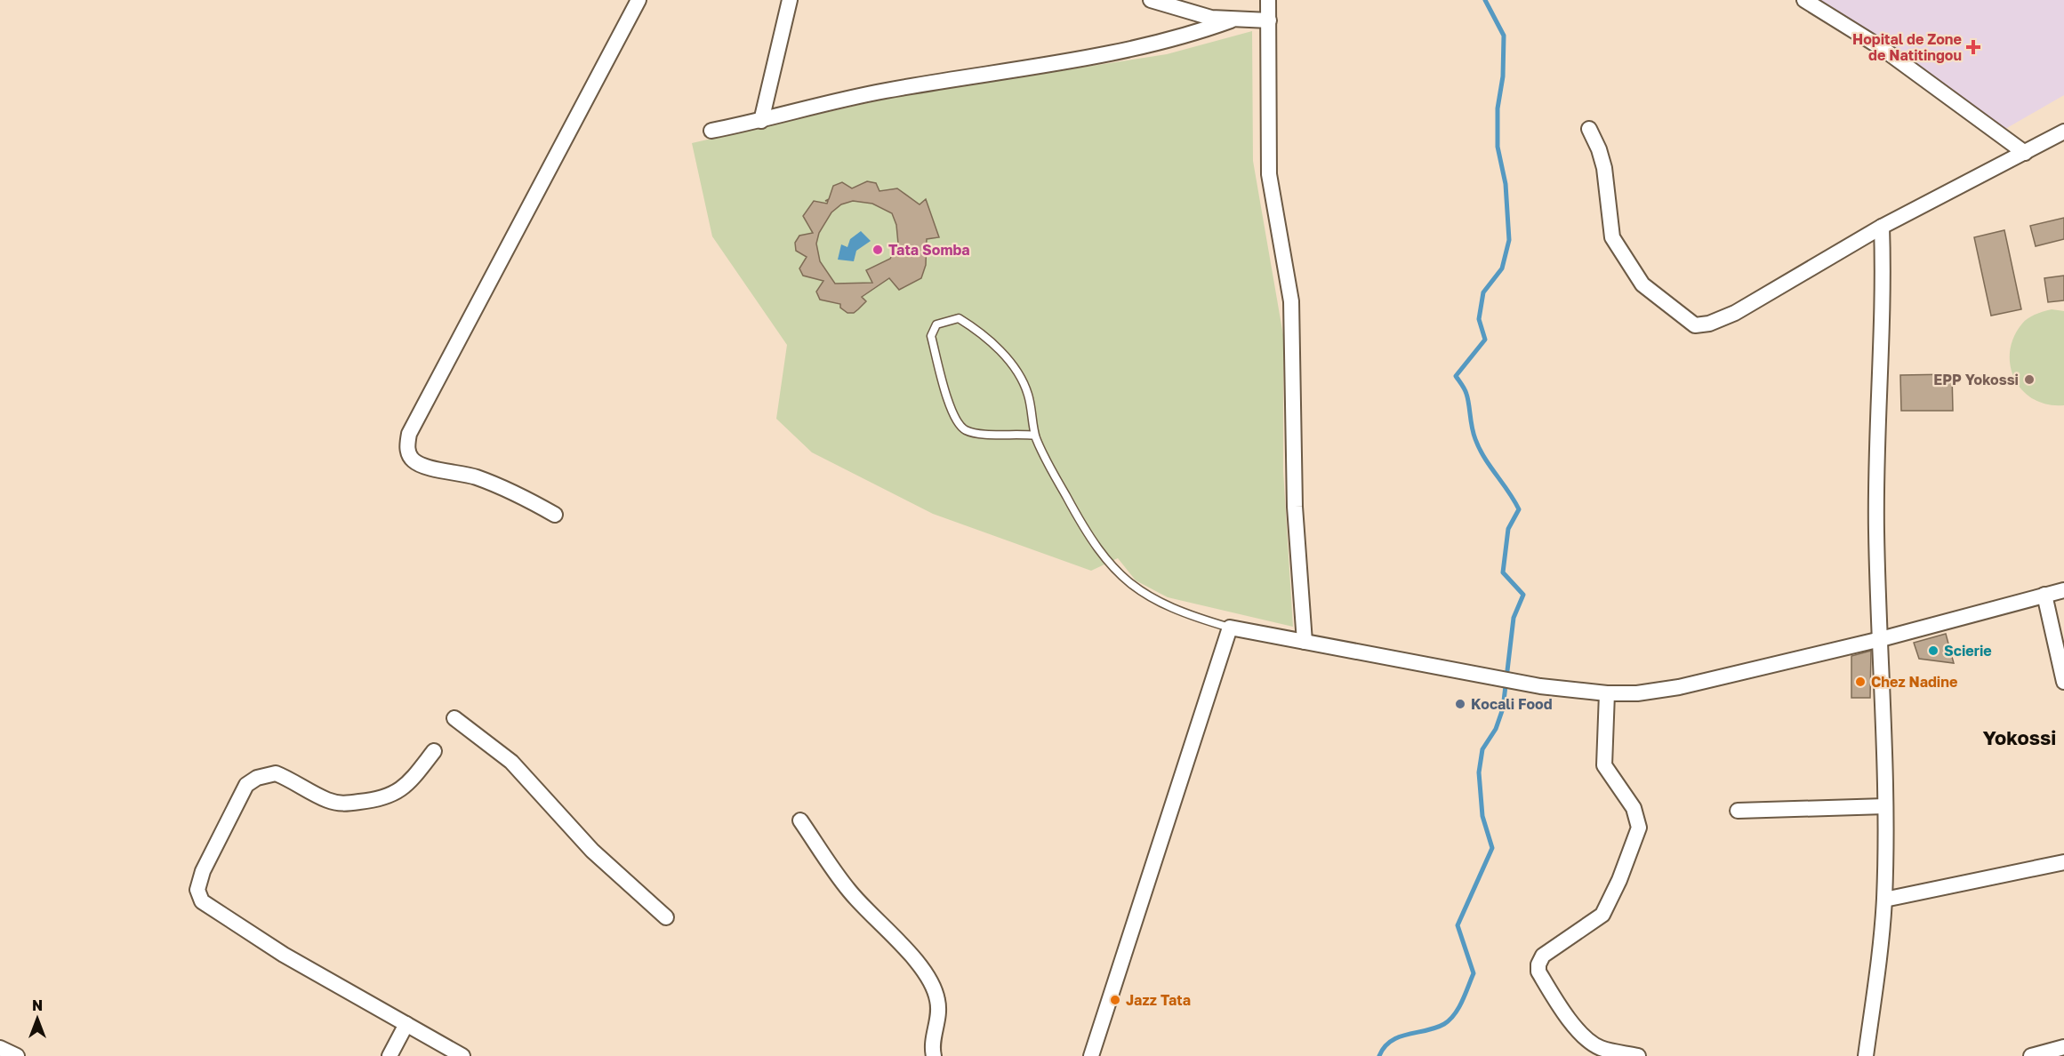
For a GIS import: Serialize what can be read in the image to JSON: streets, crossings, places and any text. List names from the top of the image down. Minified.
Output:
{"districts":["Yokossi"],"places":{"health":["Hopital de Zone de Natitingou"],"other":["Tata Somba","EPP Yokossi","Scierie","Chez Nadine","Kocali Food","Jazz Tata"]},"north":"top"}
